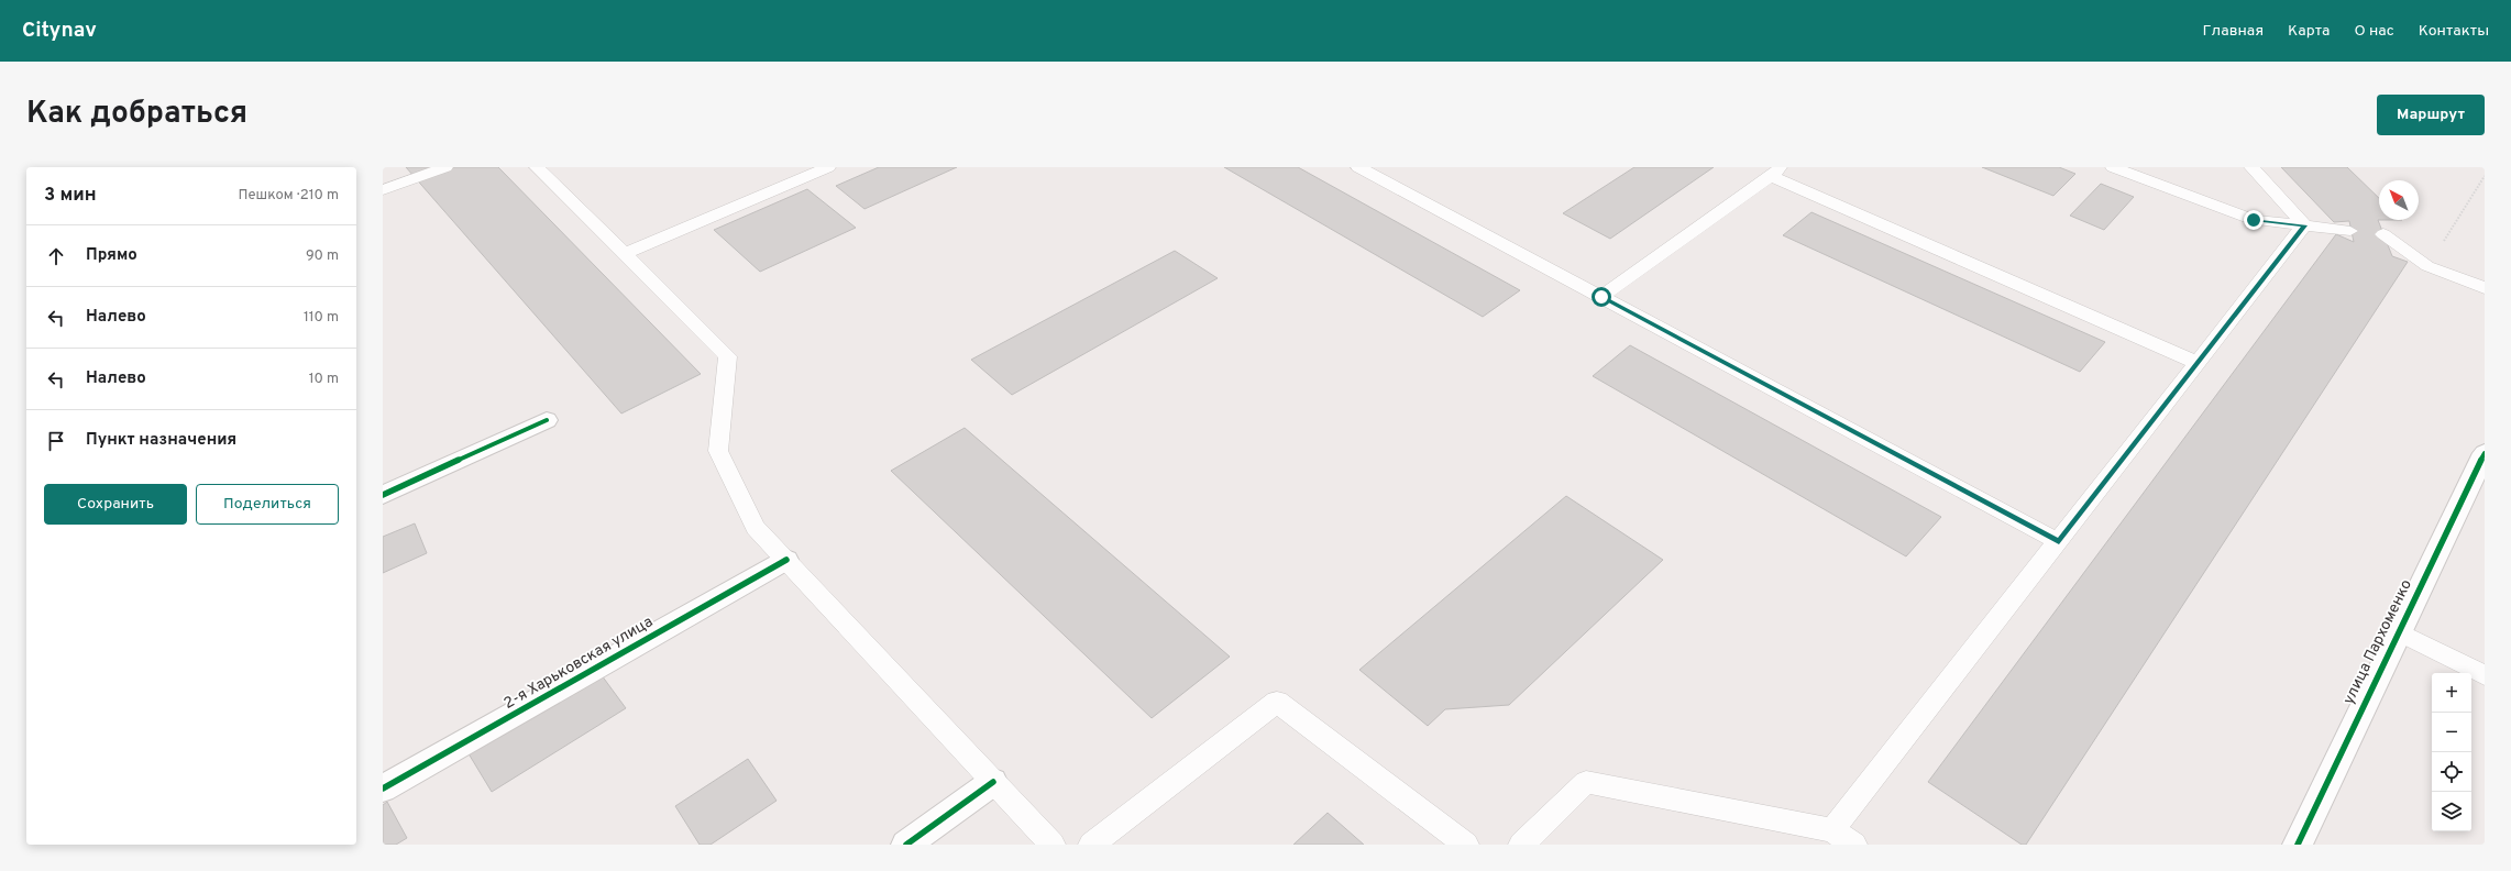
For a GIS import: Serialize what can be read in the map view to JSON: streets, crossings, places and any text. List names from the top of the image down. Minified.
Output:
{"streets":{"street":["улица Пархоменко","2-я Харьковская улица"]},"north":"top left","page":{"header":"Citynav","nav":["Главная","Карта","О нас","Контакты"],"title":"Как добраться","buttons":["Маршрут",["Сохранить","Поделиться"]],"heading":["3 мин","Пешком · 210 m"],"list":[["Прямо","90 m"],["Налево","110 m"],["Налево","10 m"],"Пункт назначения"],"map_buttons":["+","−"]}}
